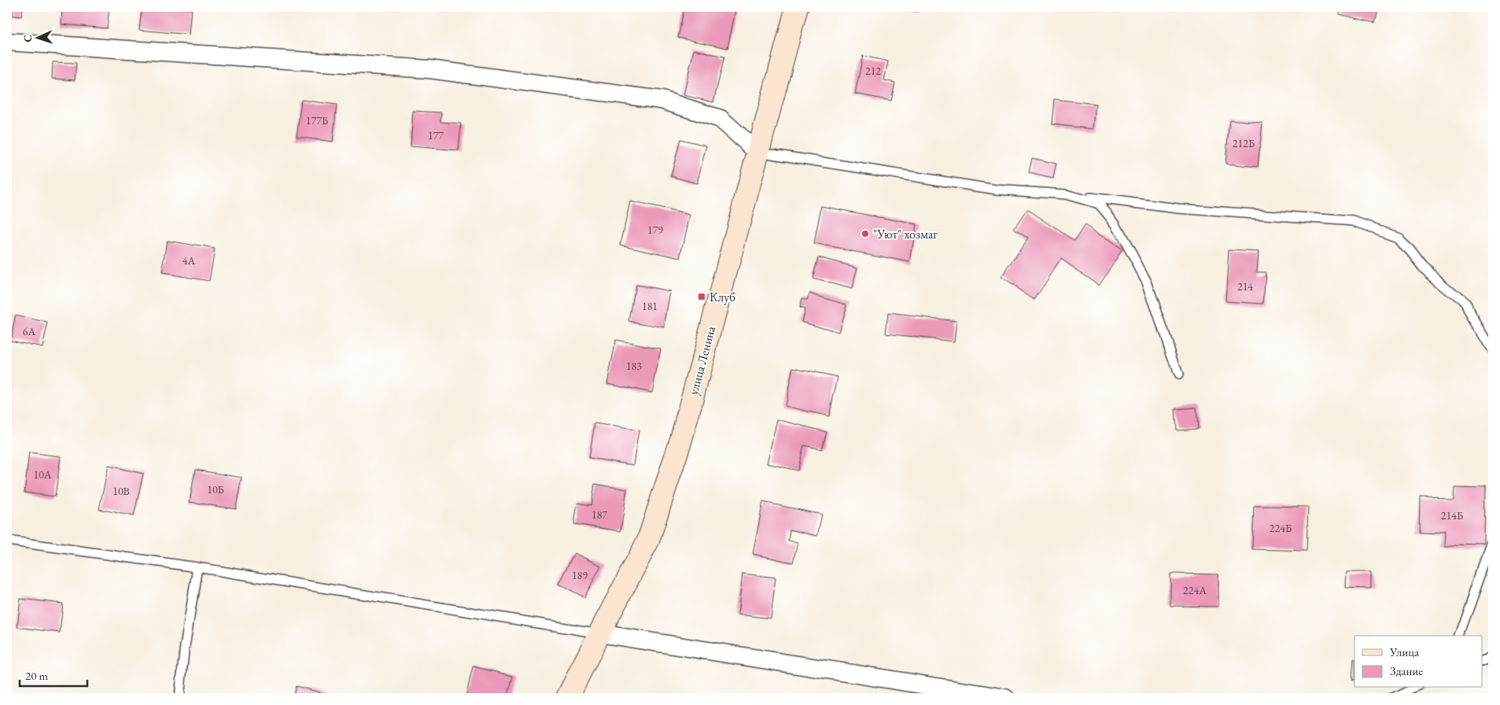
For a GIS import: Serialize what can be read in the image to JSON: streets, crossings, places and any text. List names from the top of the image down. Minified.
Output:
{"streets":{"main road":["улица Ленина"]},"places":{"other":["\"Уют\" хозмаг"],"transit":["Клуб"]},"house_numbers":["212","177Б","177","212Б","179","4А","214","181","6А","183","10А","10Б","10В","187","214Б","224Б","189","224А"],"legend":["Улица","Здание"],"scale_bar":"20 m","north":"left"}
